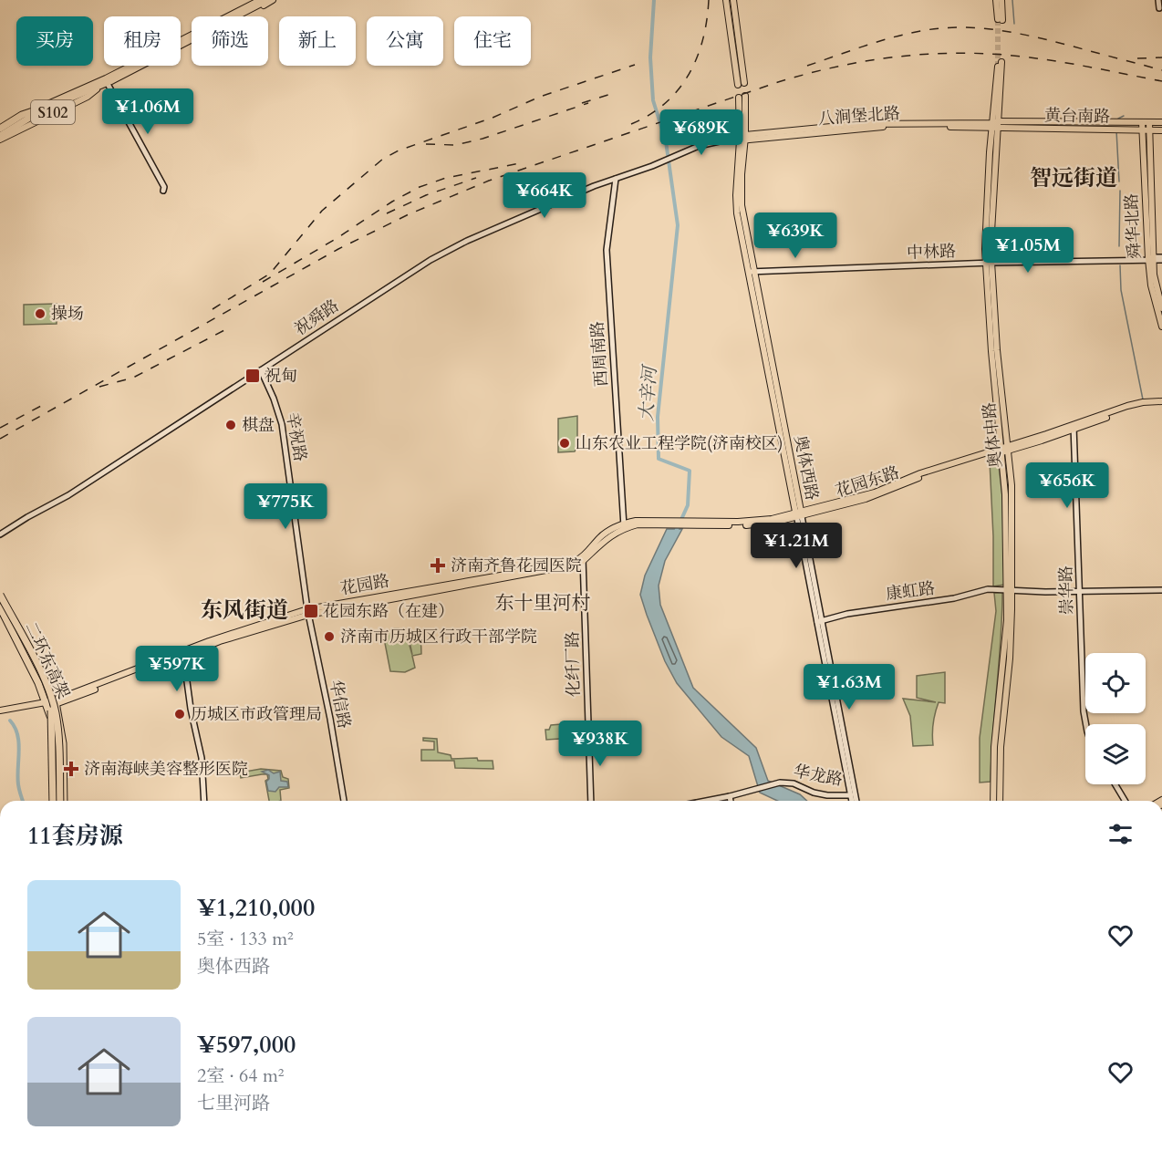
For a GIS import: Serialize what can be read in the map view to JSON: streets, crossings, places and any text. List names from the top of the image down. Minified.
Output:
{"streets":{"highway":["二环东高架"],"main road":["S102","八涧堡北路","黄台南路","舜华北路","中林路","祝舜路","西周南路","奥体中路","辛祝路","奥体西路","花园东路","花园路","崇华路","康虹路","化纤厂路","华信路","华龙路"]},"crossings":[["八涧堡北路","黄台南路"],["八涧堡北路","祝舜路"],["八涧堡北路","奥体中路"],["八涧堡北路","奥体西路"],["黄台南路","舜华北路"],["黄台南路","奥体中路"],["舜华北路","中林路"],["中林路","奥体中路"],["中林路","奥体西路"],["祝舜路","西周南路"],["祝舜路","辛祝路"],["西周南路","花园东路"],["奥体中路","花园东路"],["奥体中路","康虹路"],["辛祝路","花园路"],["辛祝路","华信路"],["奥体西路","花园东路"],["奥体西路","康虹路"],["奥体西路","华龙路"],["花园东路","花园路"],["花园东路","崇华路"],["花园东路","化纤厂路"],["花园路","二环东高架"],["花园路","化纤厂路"],["花园路","华信路"],["崇华路","康虹路"]],"districts":["智远街道","东十里河村","东风街道"],"water":["大辛河"],"places":{"other":["操场","棋盘","山东农业工程学院(济南校区)","济南市历城区行政干部学院","历城区市政管理局"],"transit":["祝甸","花园东路（在建）"],"health":["济南齐鲁花园医院","济南海峡美容整形医院"]},"page":{"chip":["买房","租房","筛选","新上","公寓","住宅"],"price":["¥1.06M","¥689K","¥664K","¥639K","¥1.05M","¥656K","¥775K","¥1.21M","¥597K","¥1.63M","¥938K"],"heading":"11套房源","list":[{"name":"¥1,210,000","note":"5室 · 133 m² · 奥体西路"},{"name":"¥597,000","note":"2室 · 64 m² · 七里河路"}]}}
